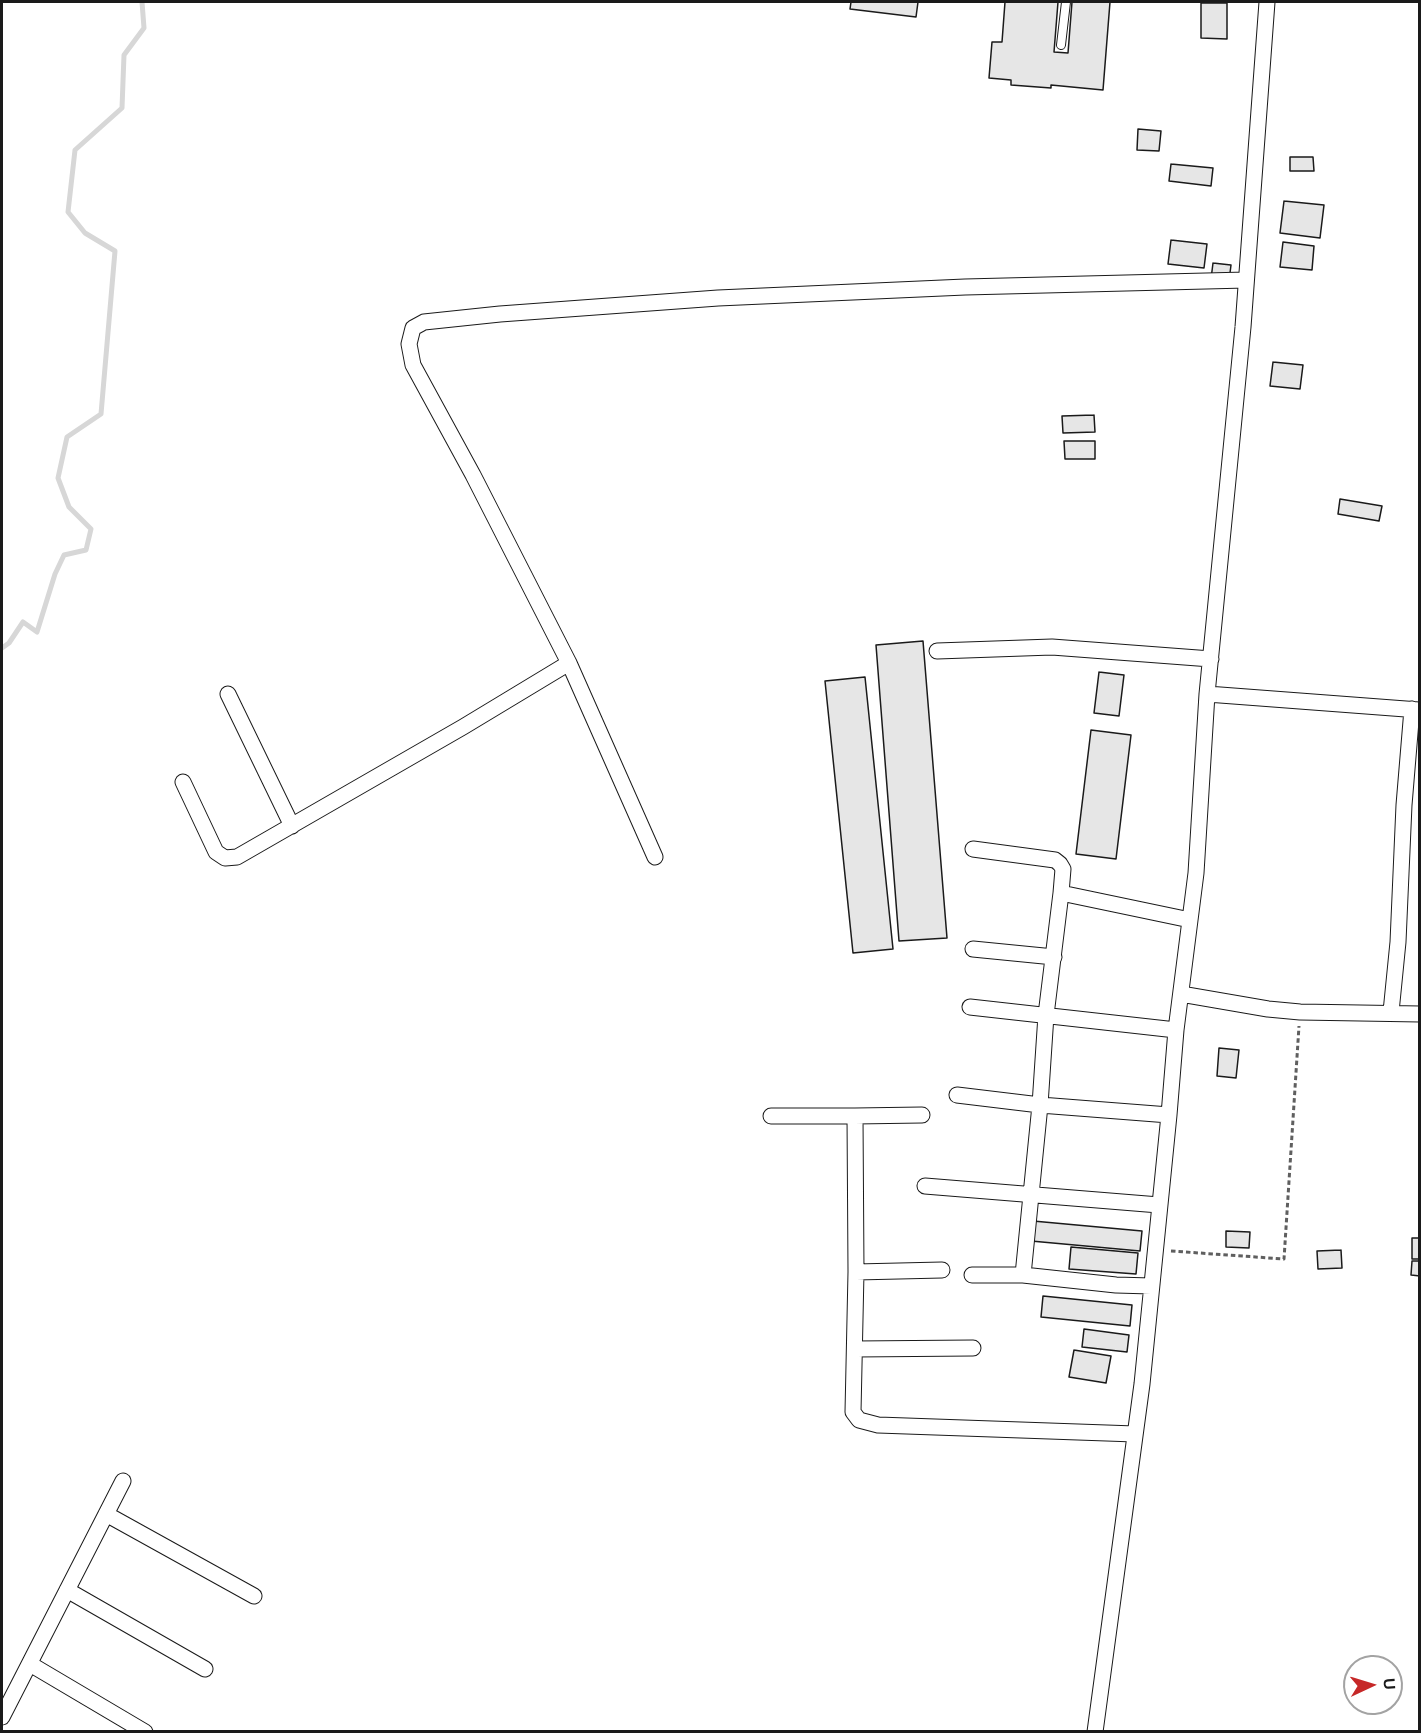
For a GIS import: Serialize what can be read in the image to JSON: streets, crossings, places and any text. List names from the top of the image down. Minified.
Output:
{"north":"right"}
